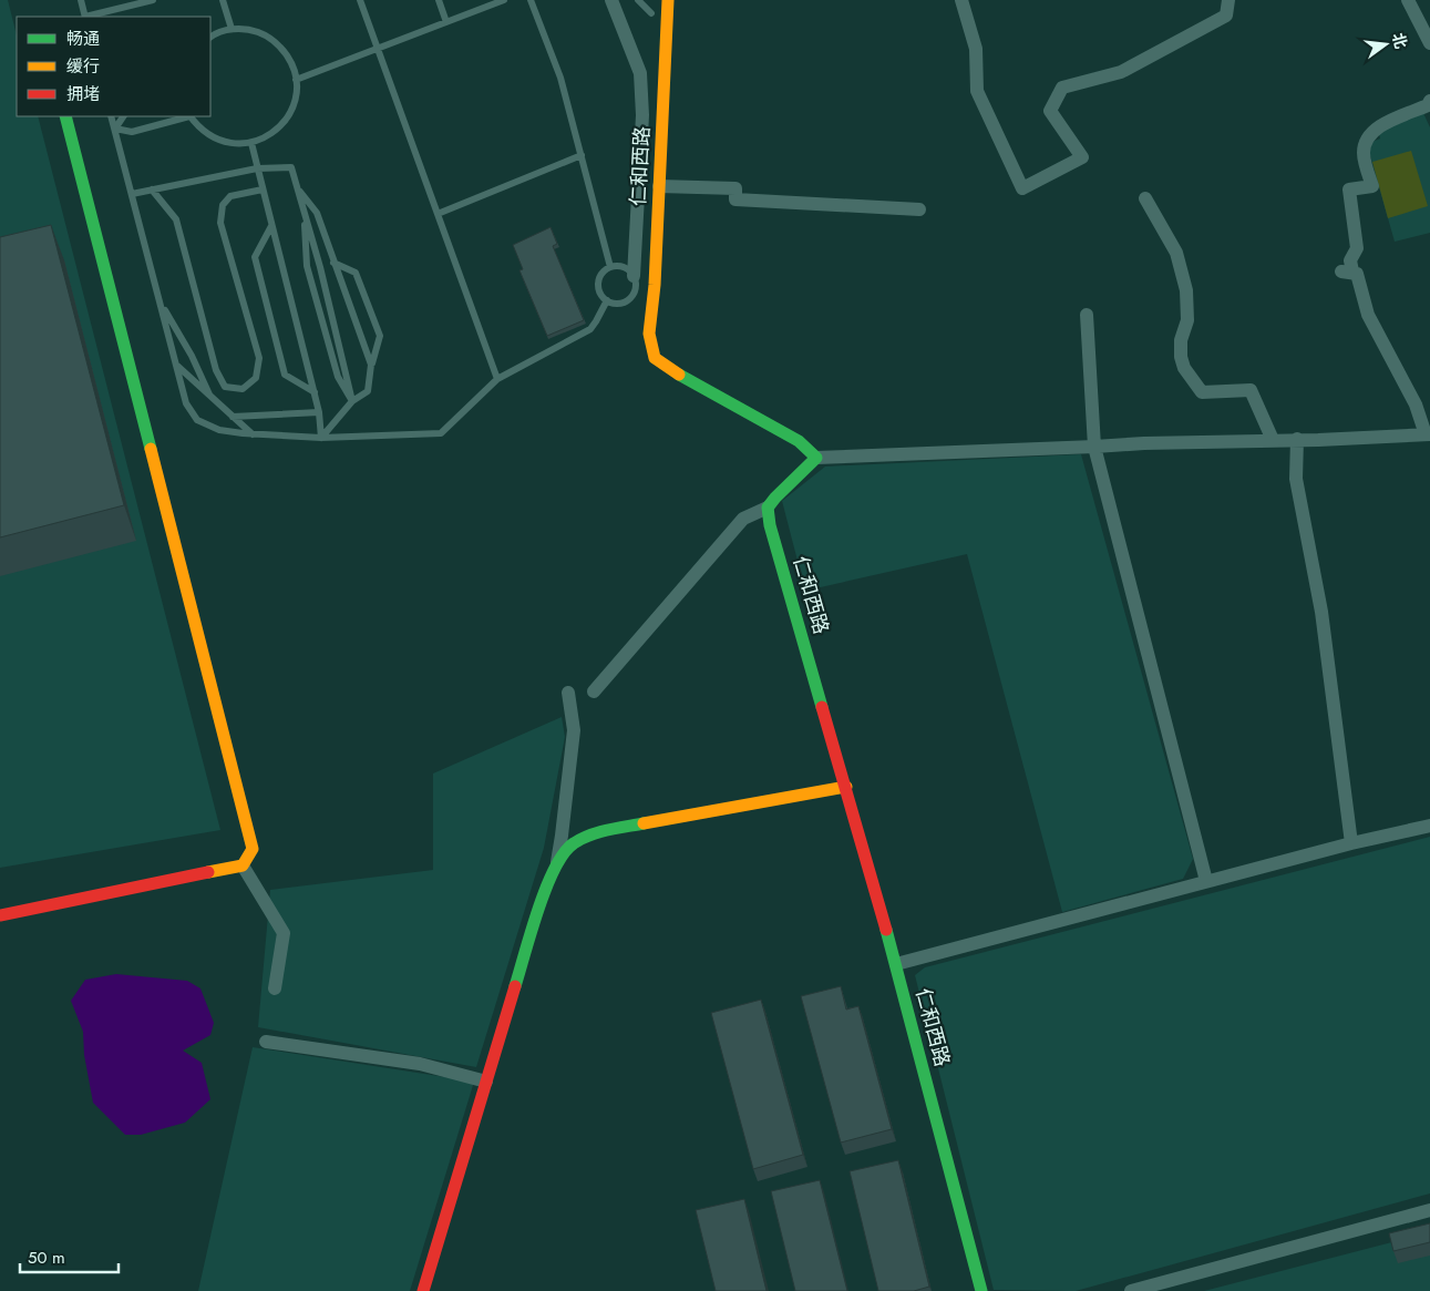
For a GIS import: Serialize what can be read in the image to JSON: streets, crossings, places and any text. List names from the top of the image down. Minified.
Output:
{"streets":{"street":["仁和西路"]},"legend":["畅通","缓行","拥堵"],"scale_bar":"50 m","north":"right"}
